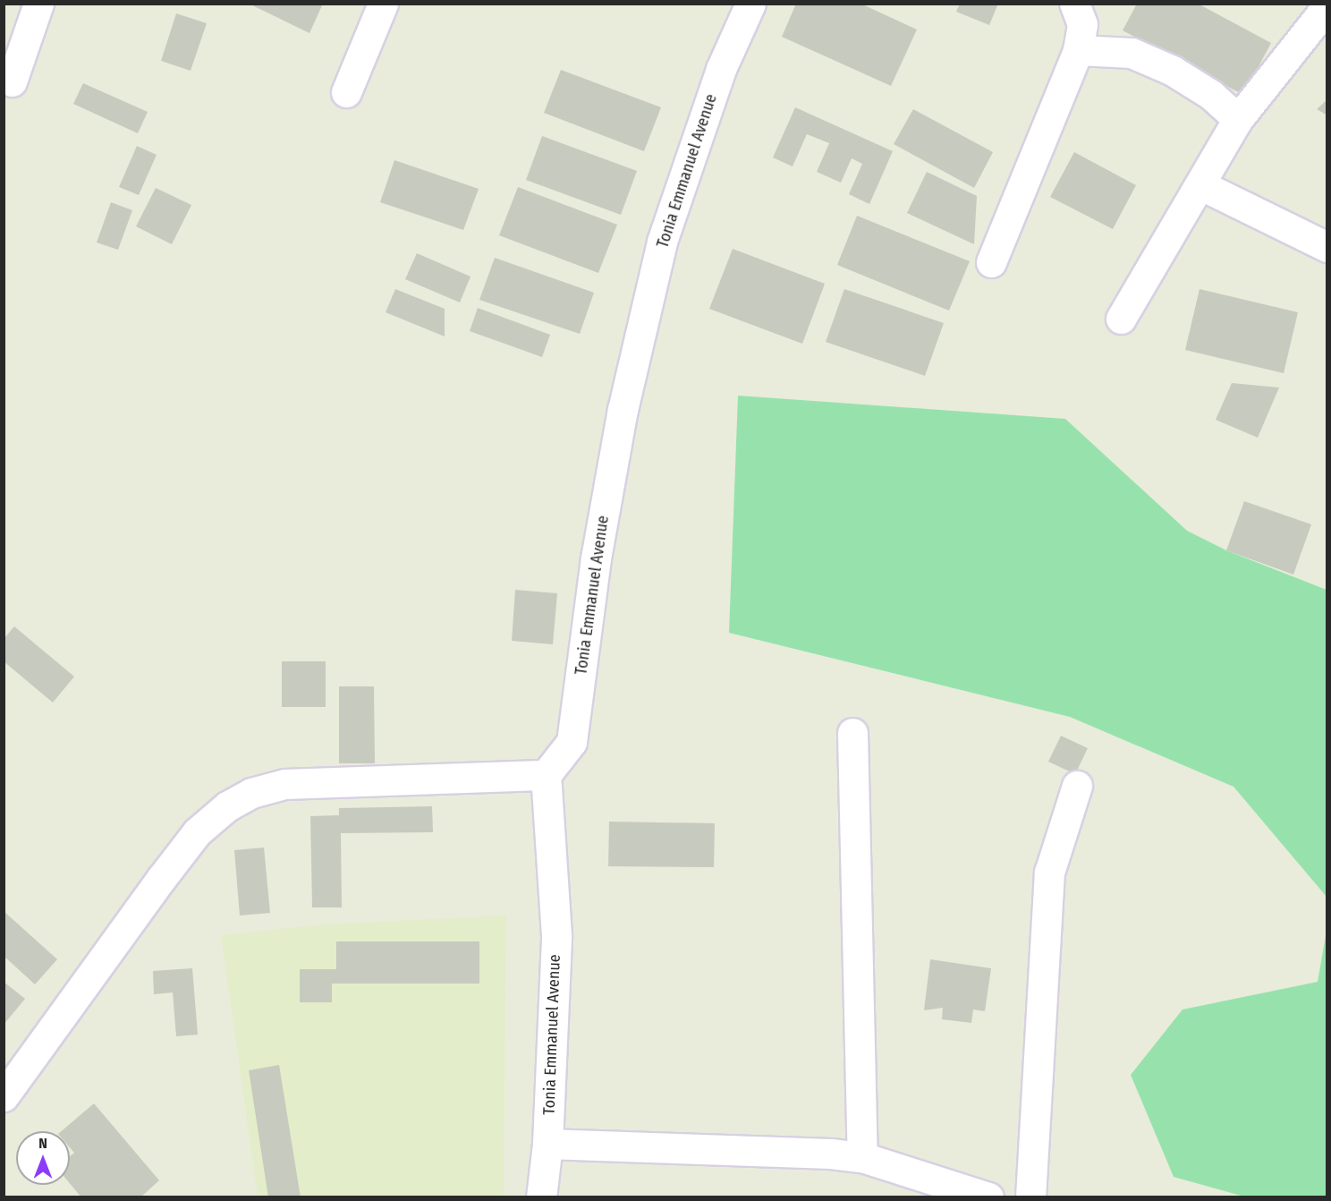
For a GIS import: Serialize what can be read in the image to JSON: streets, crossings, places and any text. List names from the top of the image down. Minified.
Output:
{"streets":{"street":["Tonia Emmanuel Avenue"]},"north":"top"}
